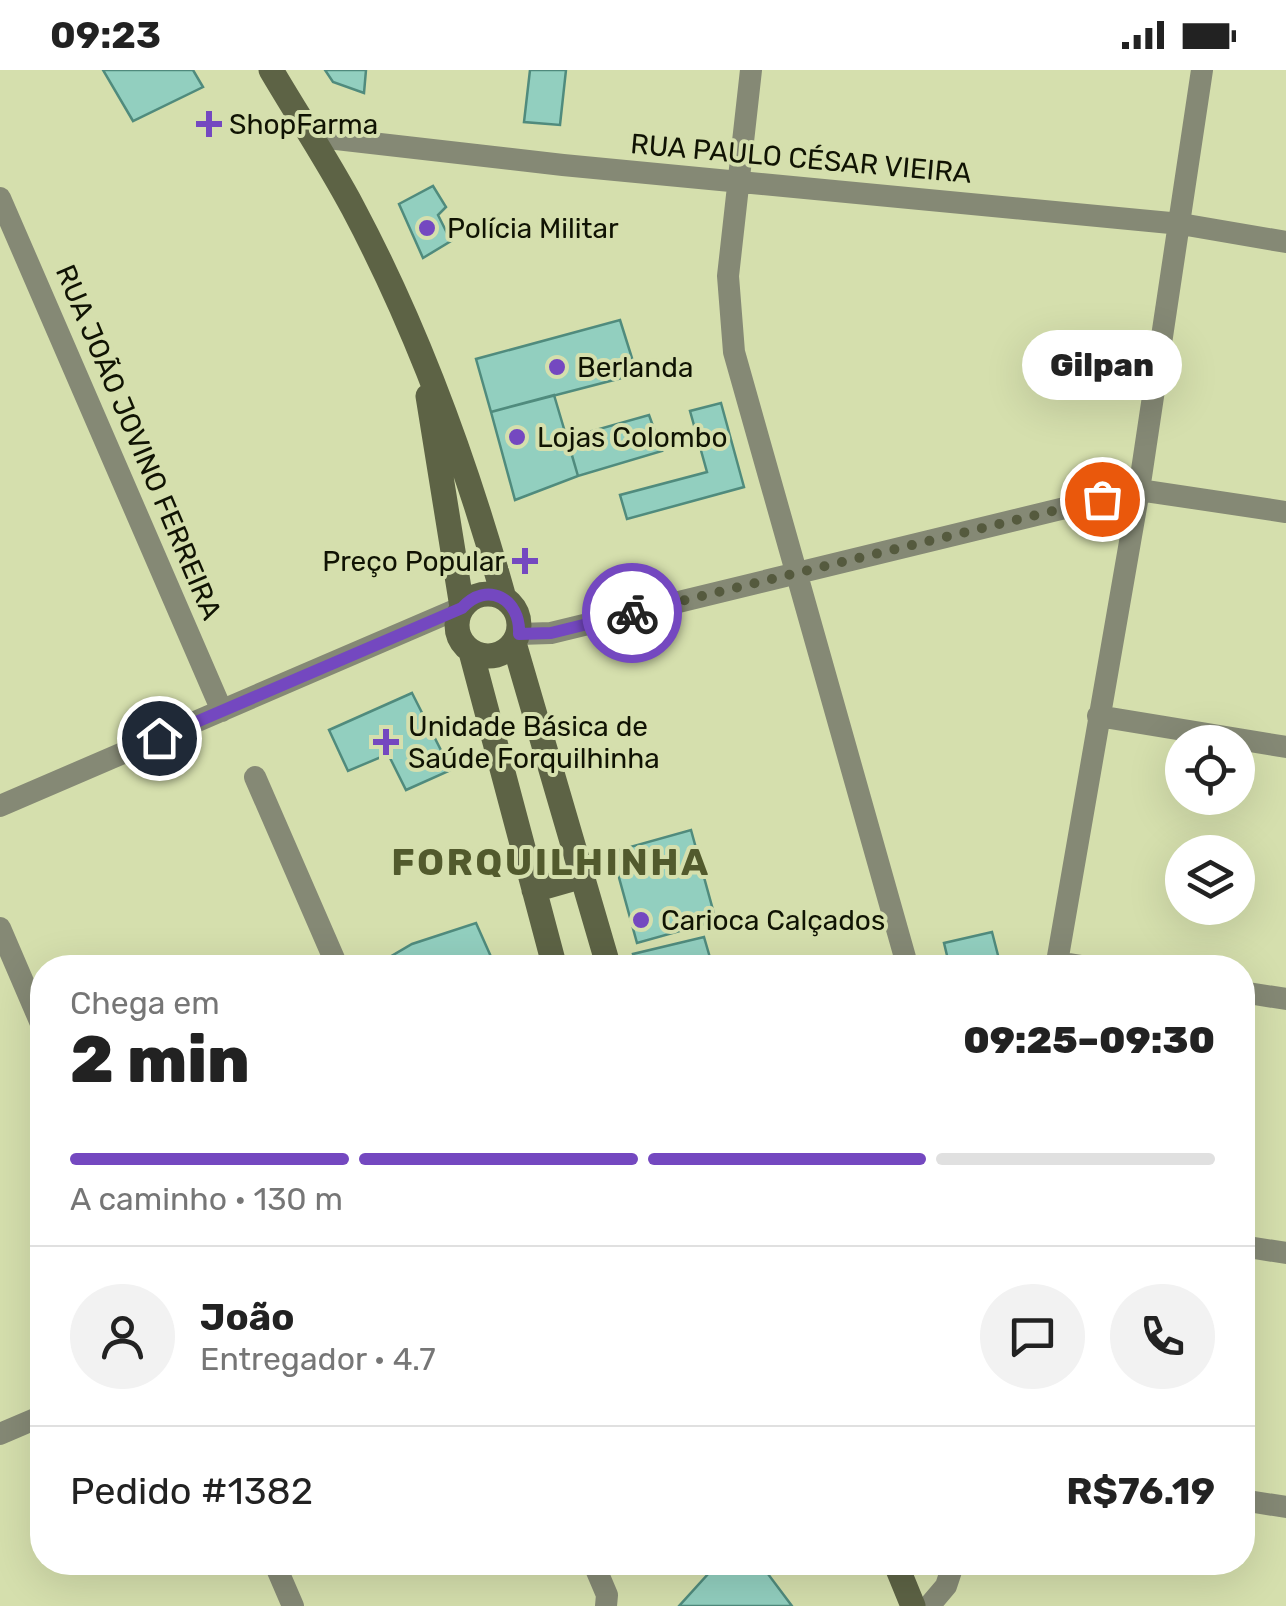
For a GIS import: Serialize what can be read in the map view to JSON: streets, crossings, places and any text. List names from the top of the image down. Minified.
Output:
{"streets":{"street":["RUA PAULO CÉSAR VIEIRA","RUA JOÃO JOVINO FERREIRA"]},"districts":["FORQUILHINHA"],"places":{"health":["ShopFarma","Preço Popular","Unidade Básica de Saúde Forquilhinha"],"other":["Polícia Militar","Berlanda","Lojas Colombo","Gilpan","Carioca Calçados"]},"page":{"status":"09:23","bubble":"Gilpan","heading":["2 min","Chega em","09:25–09:30"],"panel":["João","Entregador · 4.7","Pedido #1382","R$76.19"],"bar":"A caminho · 130 m"}}
